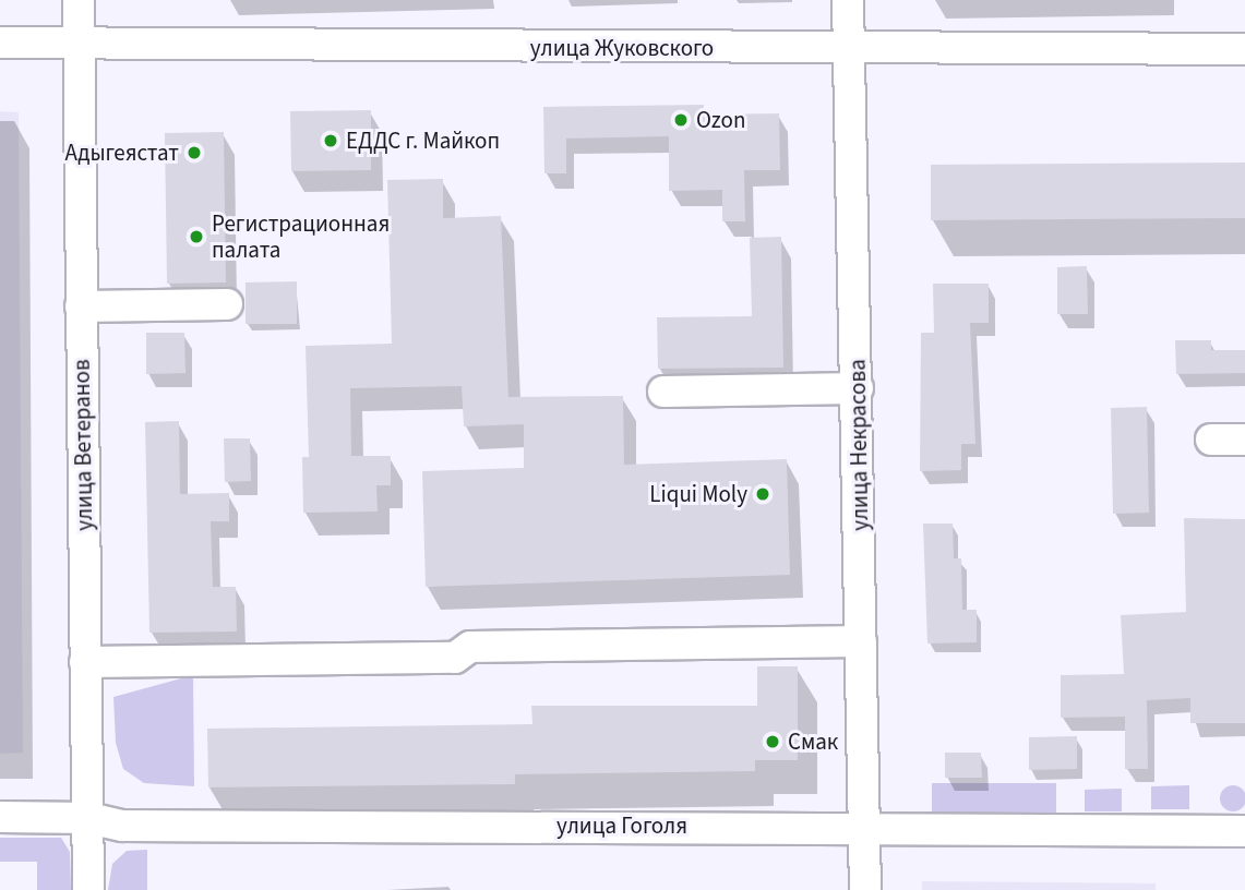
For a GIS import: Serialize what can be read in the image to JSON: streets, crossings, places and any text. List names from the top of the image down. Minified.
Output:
{"streets":{"street":["улица Жуковского","улица Ветеранов","улица Некрасова","улица Гоголя"]},"crossings":[["улица Жуковского","улица Ветеранов"],["улица Жуковского","улица Некрасова"],["улица Ветеранов","улица Гоголя"],["улица Некрасова","улица Гоголя"]],"places":["Ozon","ЕДДС г. Майкоп","Адыгеястат","Регистрационная палата","Liqui Moly","Смак"]}
